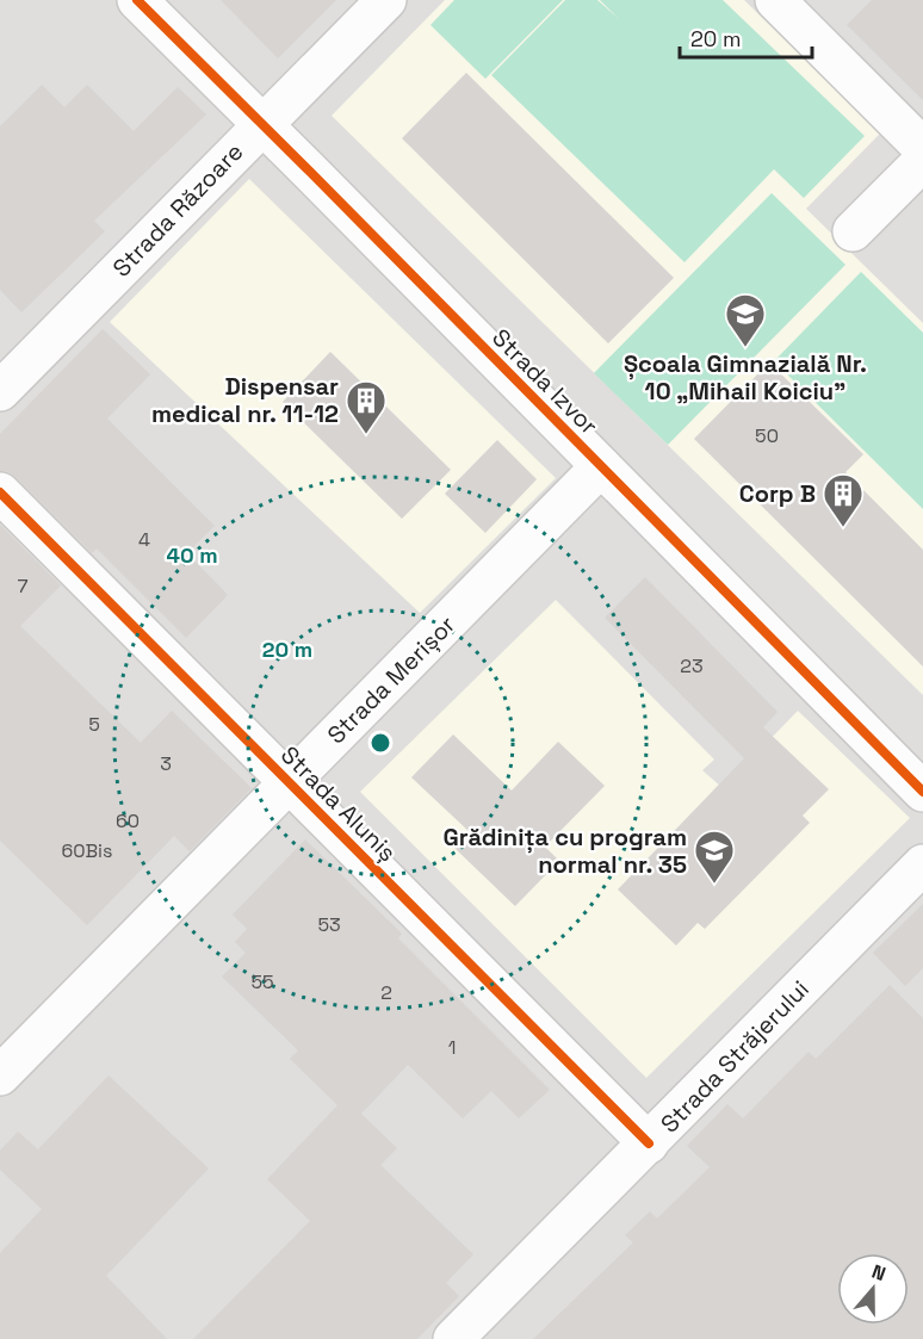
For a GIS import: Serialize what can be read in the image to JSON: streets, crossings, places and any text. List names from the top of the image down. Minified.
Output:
{"streets":{"street":["Strada Răzoare","Strada Izvor","Strada Merișor","Strada Aluniș","Strada Străjerului"]},"crossings":[["Strada Răzoare","Strada Izvor"],["Strada Izvor","Strada Merișor"],["Strada Merișor","Strada Aluniș"],["Strada Aluniș","Strada Străjerului"]],"places":{"school or university":["Școala Gimnazială Nr. 10 „Mihail Koiciu”","Grădinița cu program normal nr. 35"],"building":["Dispensar medical nr. 11-12","Corp B"]},"house_numbers":["50","4","7","23","5","3","60","60Bis","53","55","2","1"],"scale_bar":"20 m","north":"top","rings":["40 m","20 m"]}
